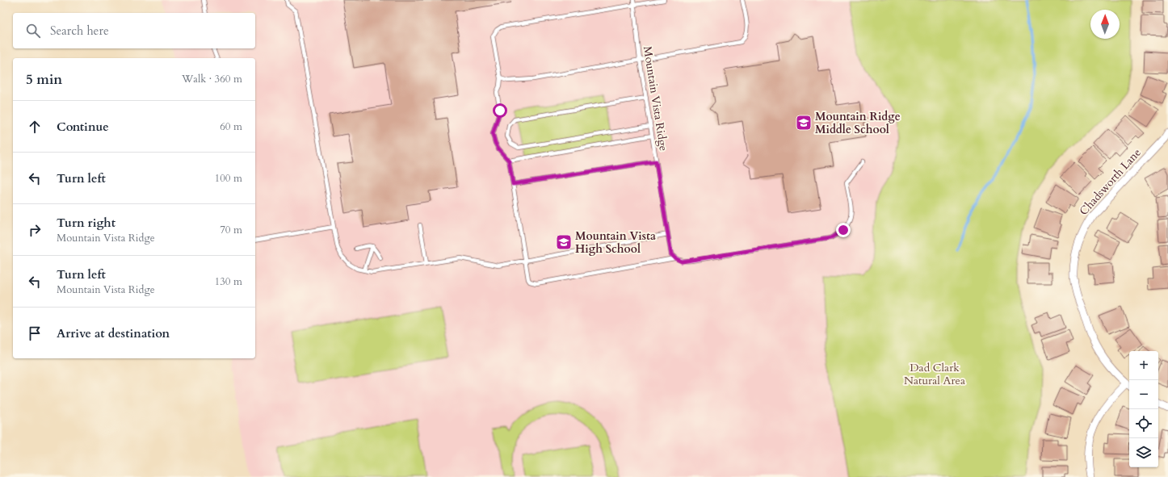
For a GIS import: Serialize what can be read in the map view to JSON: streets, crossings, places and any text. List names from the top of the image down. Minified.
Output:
{"streets":{"street":["Chadsworth Lane"],"lane":["Mountain Vista Ridge"]},"parks":["Dad Clark Natural Area"],"places":{"school or university":["Mountain Ridge Middle School","Mountain Vista High School"]},"north":"top","page":{"search":"Search here","heading":["5 min","Walk · 360 m"],"list":[["Continue","60 m"],["Turn left","100 m"],["Turn right","Mountain Vista Ridge","70 m"],["Turn left","Mountain Vista Ridge","130 m"],"Arrive at destination"],"map_buttons":["+","−"]}}
